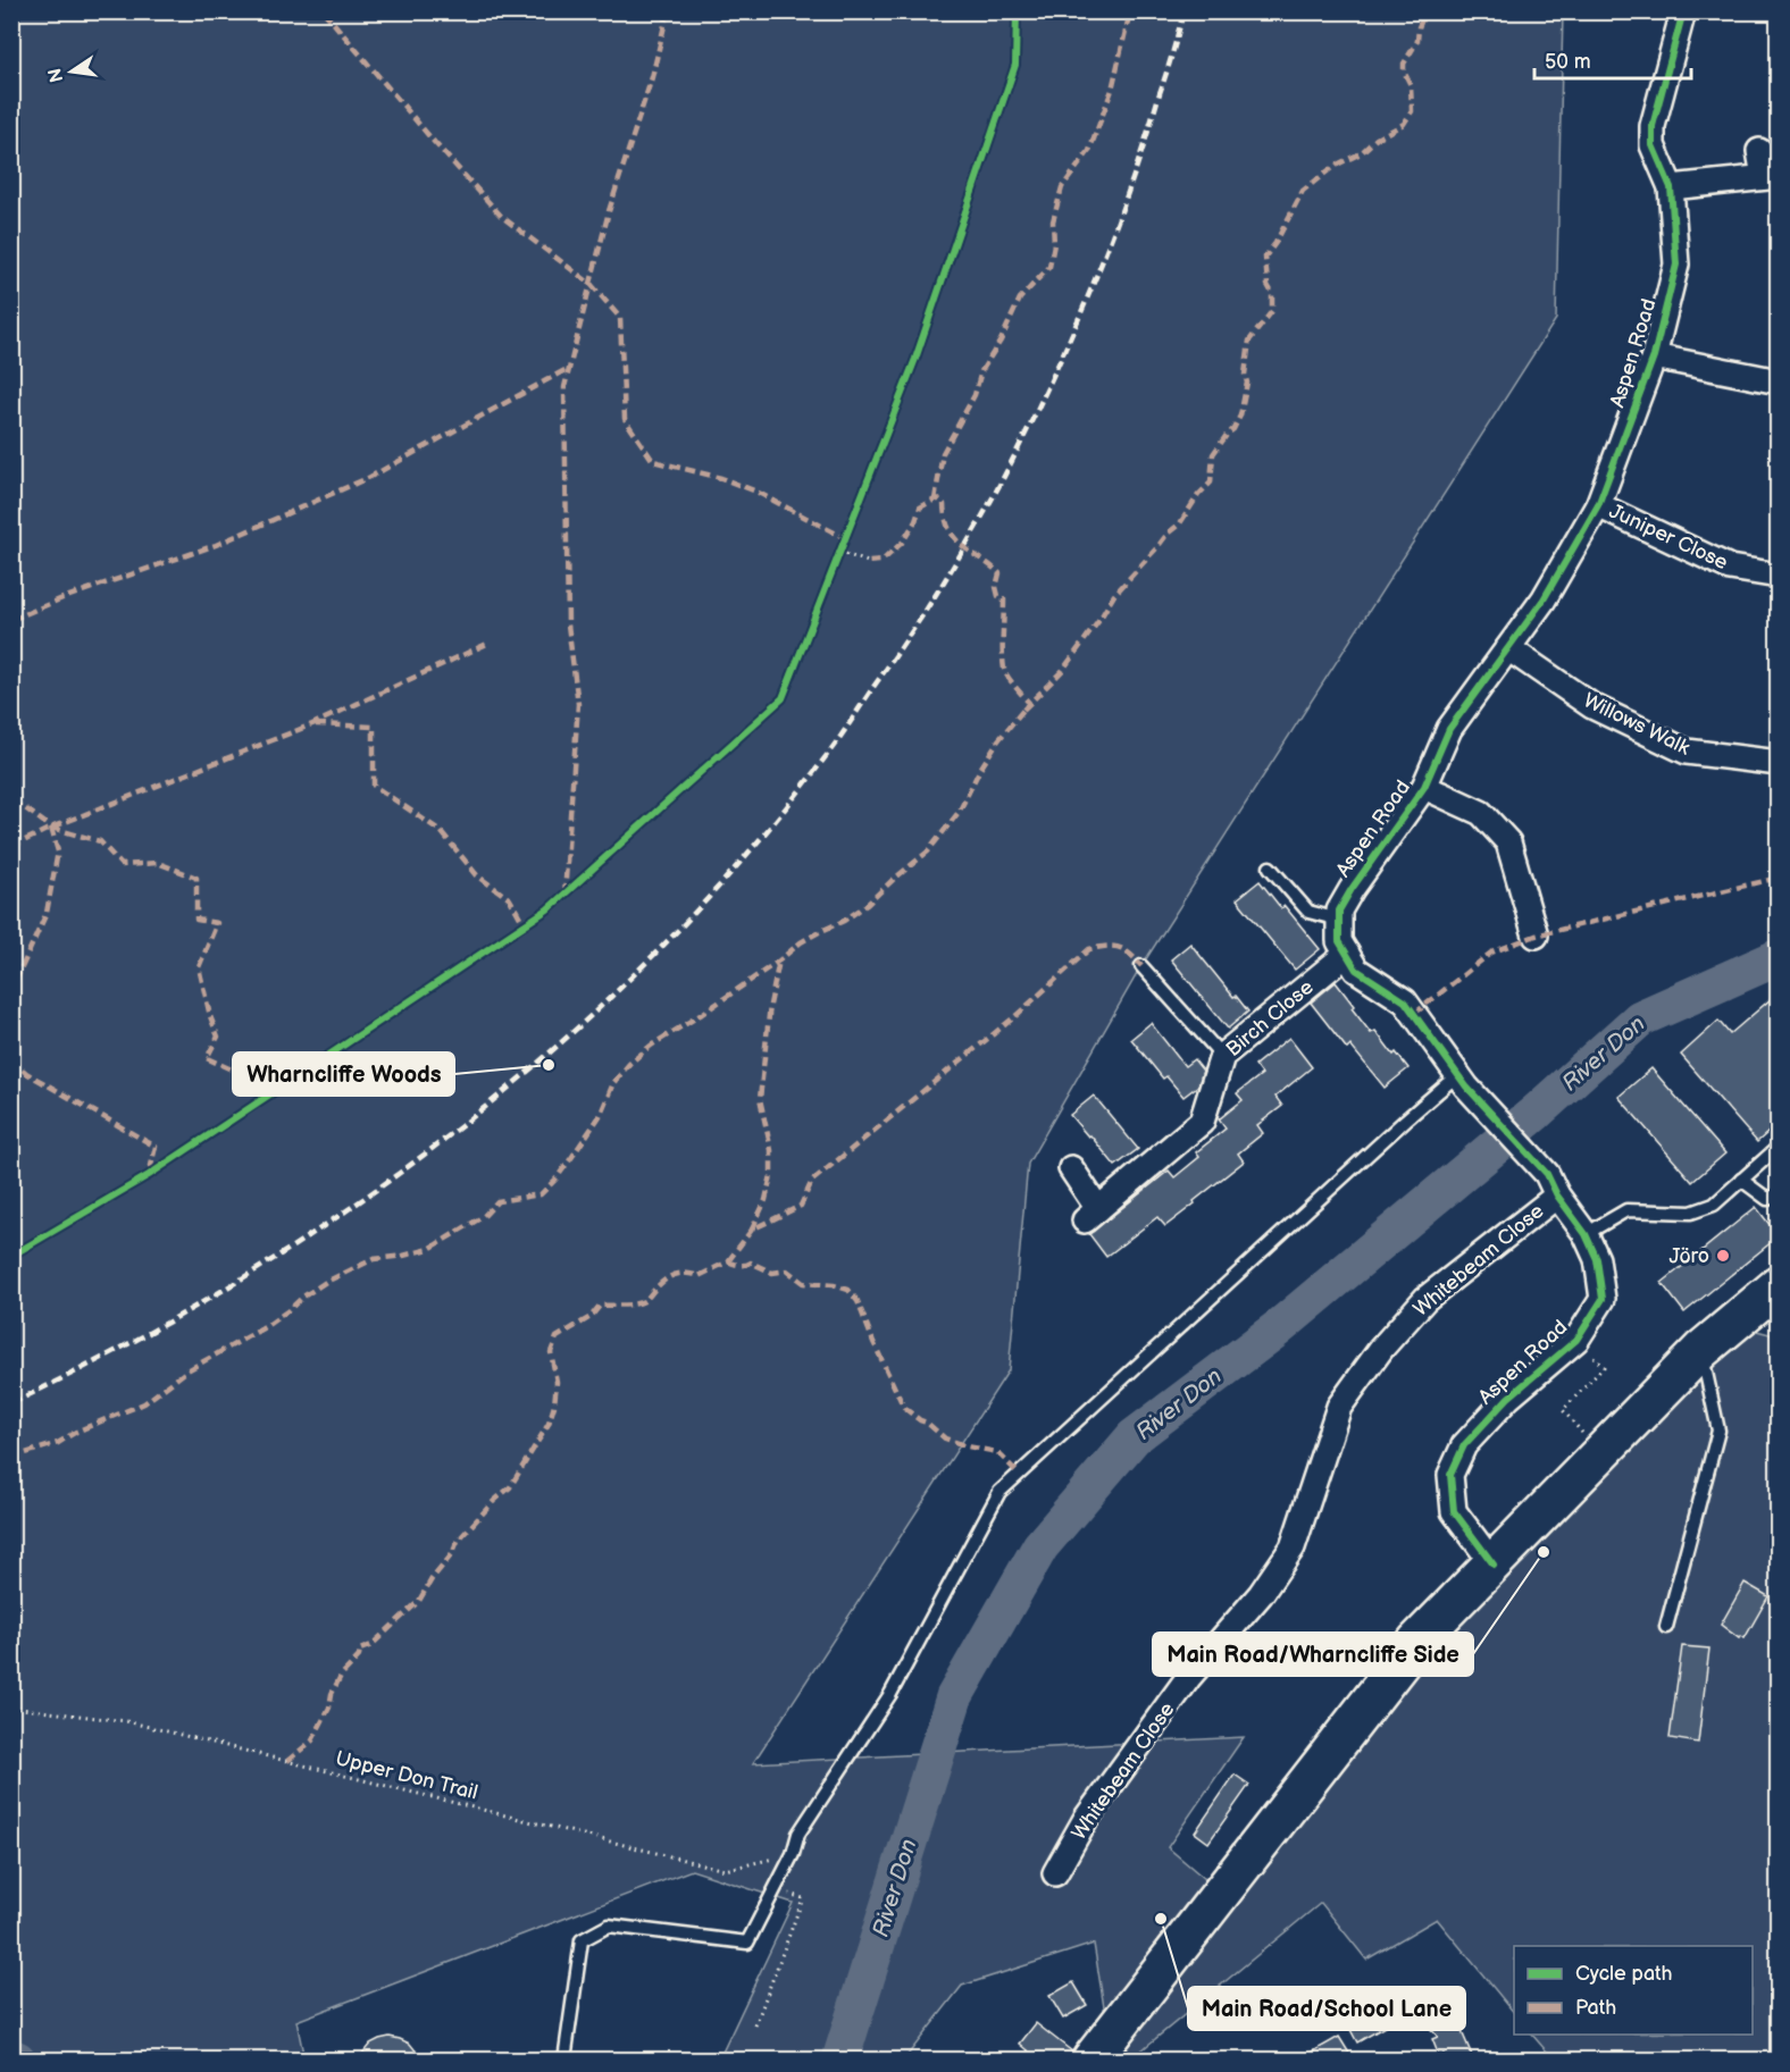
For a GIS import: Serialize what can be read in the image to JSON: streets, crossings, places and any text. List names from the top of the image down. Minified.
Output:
{"streets":{"street":["Aspen Road","Juniper Close","Willows Walk","Birch Close","Whitebeam Close"],"path":["Upper Don Trail"]},"crossings":[["Aspen Road","Juniper Close"],["Aspen Road","Willows Walk"],["Aspen Road","Birch Close"],["Aspen Road","Whitebeam Close"]],"water":["River Don"],"places":["Wharncliffe Woods","Jöro","Main Road/Wharncliffe Side","Main Road/School Lane"],"legend":["Cycle path","Path"],"scale_bar":"50 m","north":"left"}
